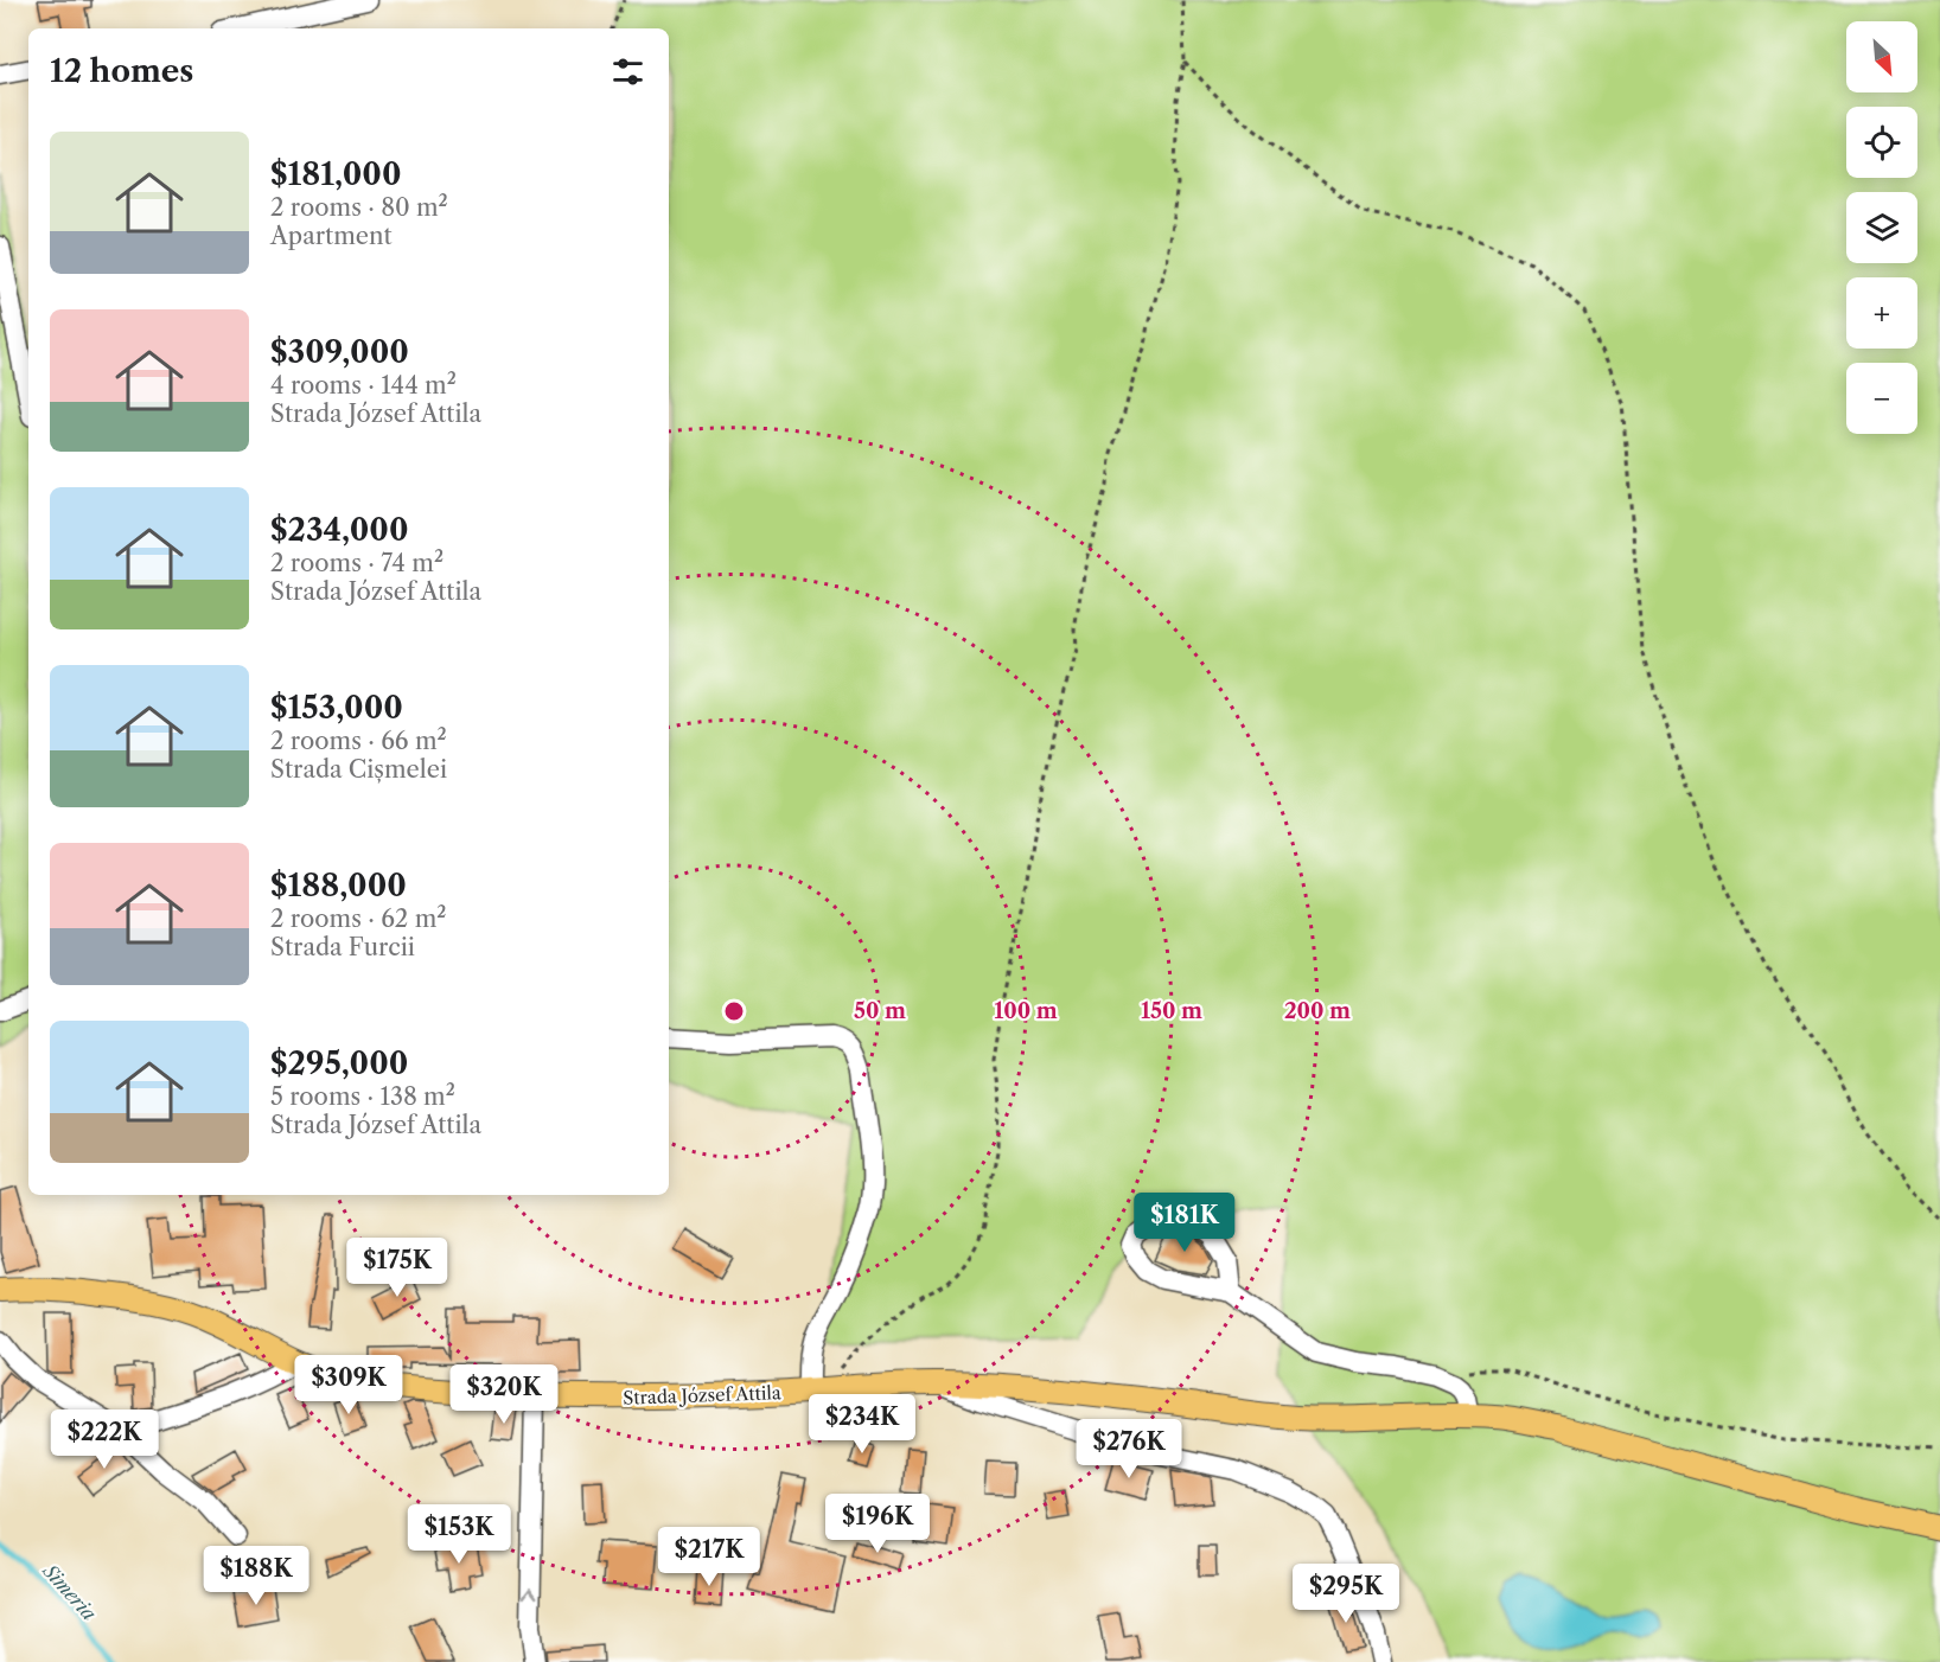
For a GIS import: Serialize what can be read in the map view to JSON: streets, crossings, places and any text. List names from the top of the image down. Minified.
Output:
{"streets":{"main road":["Strada József Attila"]},"water":["Simeria"],"north":"bottom right","page":{"map_buttons":["+","−"],"heading":"12 homes","list":[{"name":"$181,000","note":"2 rooms · 80 m² · Apartment"},{"name":"$309,000","note":"4 rooms · 144 m² · Strada József Attila"},{"name":"$234,000","note":"2 rooms · 74 m² · Strada József Attila"},{"name":"$153,000","note":"2 rooms · 66 m² · Strada Cișmelei"},{"name":"$188,000","note":"2 rooms · 62 m² · Strada Furcii"},{"name":"$295,000","note":"5 rooms · 138 m² · Strada József Attila"}],"price":["$181K","$175K","$309K","$320K","$234K","$222K","$276K","$196K","$153K","$217K","$188K","$295K"]},"rings":["50 m","100 m","150 m","200 m"]}
